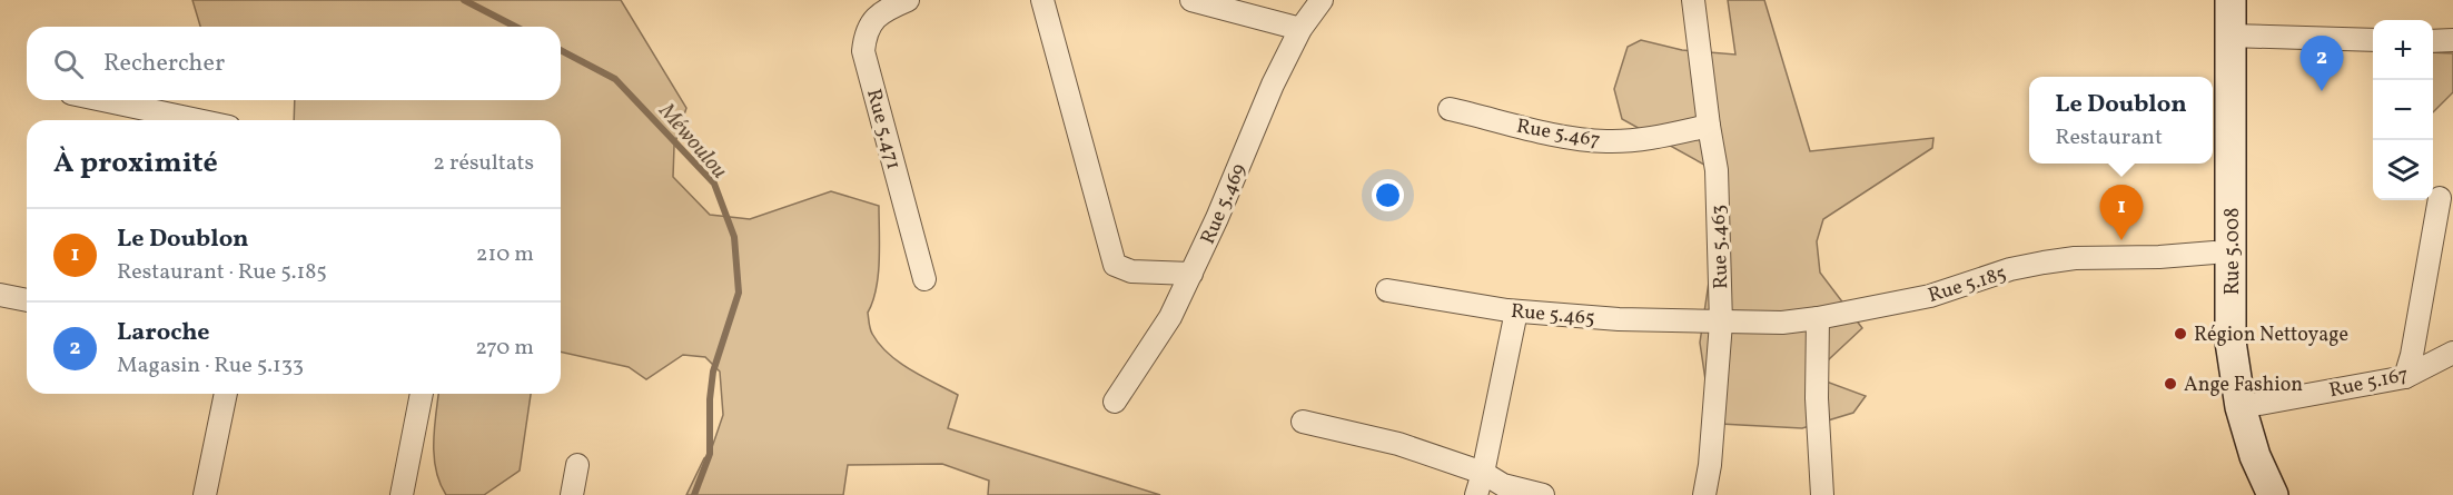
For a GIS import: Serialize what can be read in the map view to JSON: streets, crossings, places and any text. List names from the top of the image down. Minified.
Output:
{"streets":{"main road":["Rue 5.008"],"street":["Rue 5.471","Rue 5.467","Rue 5.469","Rue 5.463","Rue 5.185","Rue 5.465","Rue 5.167"]},"crossings":[["Rue 5.467","Rue 5.463"],["Rue 5.463","Rue 5.185"],["Rue 5.463","Rue 5.465"],["Rue 5.008","Rue 5.185"],["Rue 5.008","Rue 5.167"],["Rue 5.185","Rue 5.465"]],"water":["Méwoulou"],"places":["Région Nettoyage","Ange Fashion"],"page":{"map_buttons":["+","−"],"search":"Rechercher","pins":["2","1"],"popup":["Le Doublon","Restaurant"],"heading":["À proximité","2 résultats"],"list":[{"mark":"1","name":"Le Doublon","note":"Restaurant · Rue 5.185","value":"210 m"},{"mark":"2","name":"Laroche","note":"Magasin · Rue 5.133","value":"270 m"}]}}
